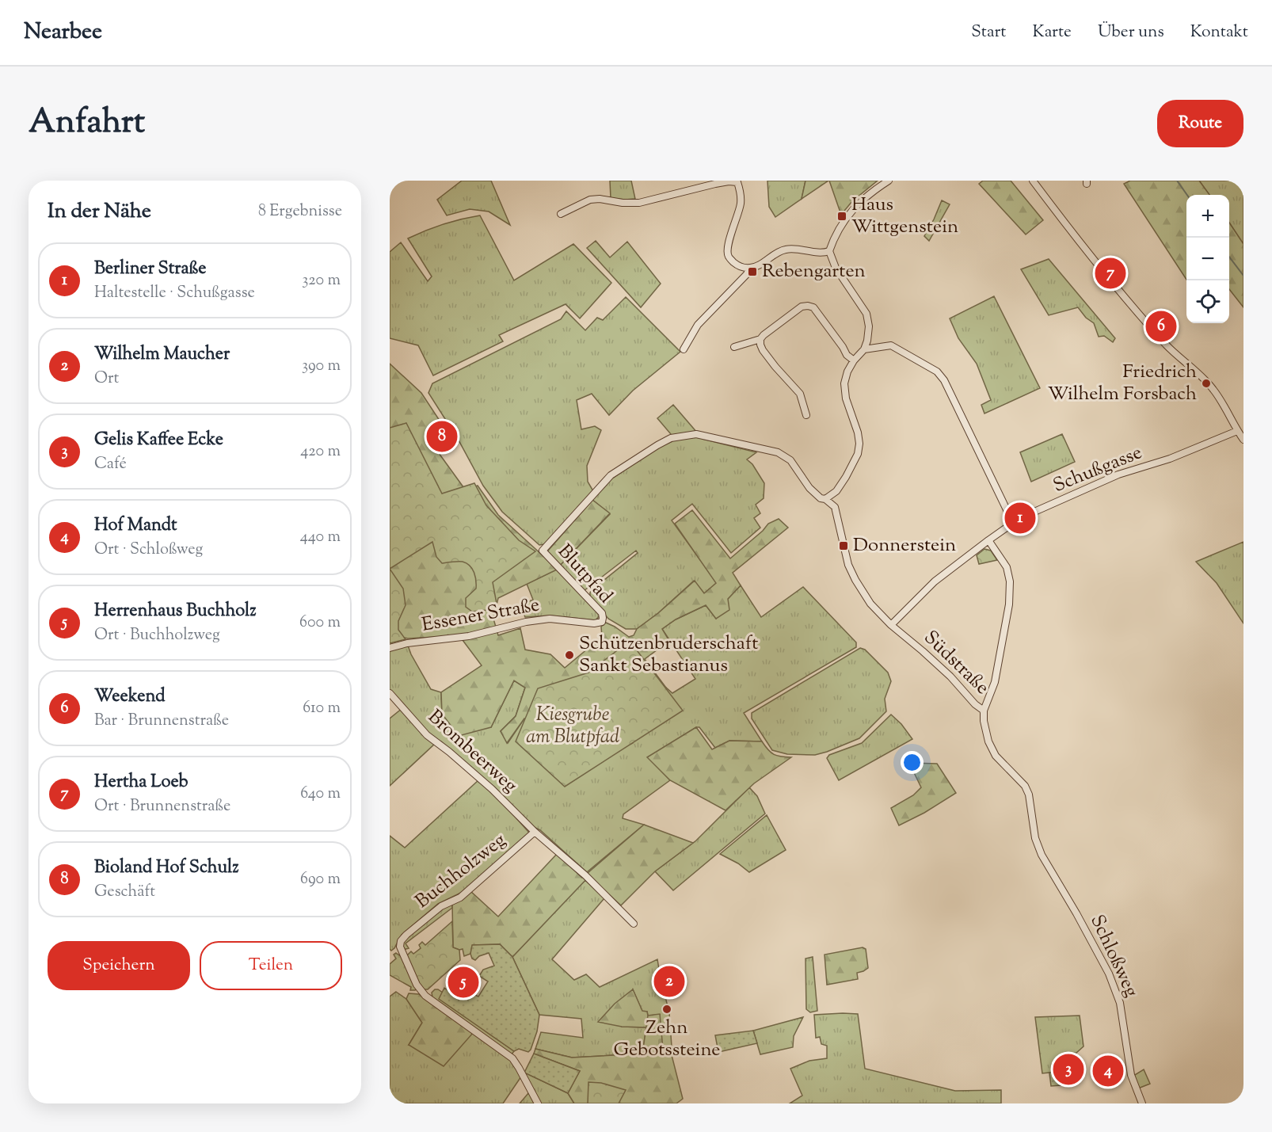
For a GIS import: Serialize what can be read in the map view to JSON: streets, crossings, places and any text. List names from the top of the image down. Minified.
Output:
{"streets":{"street":["Schußgasse","Blutpfad","Essener Straße","Südstraße","Brombeerweg","Buchholzweg","Schloßweg"]},"crossings":[["Schußgasse","Südstraße"],["Blutpfad","Essener Straße"],["Südstraße","Schloßweg"],["Brombeerweg","Buchholzweg"]],"parks":["Kiesgrube am Blutpfad"],"places":{"transit":["Haus Wittgenstein","Rebengarten","Donnerstein"],"other":["Friedrich Wilhelm Forsbach","Schützenbruderschaft Sankt Sebastianus","Zehn Gebotssteine"]},"page":{"header":"Nearbee","nav":["Start","Karte","Über uns","Kontakt"],"title":"Anfahrt","buttons":["Route",["Speichern","Teilen"]],"heading":["In der Nähe","8 Ergebnisse"],"map_buttons":["+","−"],"list":[{"mark":"1","name":"Berliner Straße","note":"Haltestelle · Schußgasse","value":"320 m"},{"mark":"2","name":"Wilhelm Maucher","note":"Ort","value":"390 m"},{"mark":"3","name":"Gelis Kaffee Ecke","note":"Café","value":"420 m"},{"mark":"4","name":"Hof Mandt","note":"Ort · Schloßweg","value":"440 m"},{"mark":"5","name":"Herrenhaus Buchholz","note":"Ort · Buchholzweg","value":"600 m"},{"mark":"6","name":"Weekend","note":"Bar · Brunnenstraße","value":"610 m"},{"mark":"7","name":"Hertha Loeb","note":"Ort · Brunnenstraße","value":"640 m"},{"mark":"8","name":"Bioland Hof Schulz","note":"Geschäft","value":"690 m"}],"pins":["7","6","8","1","2","5","3","4"]}}
